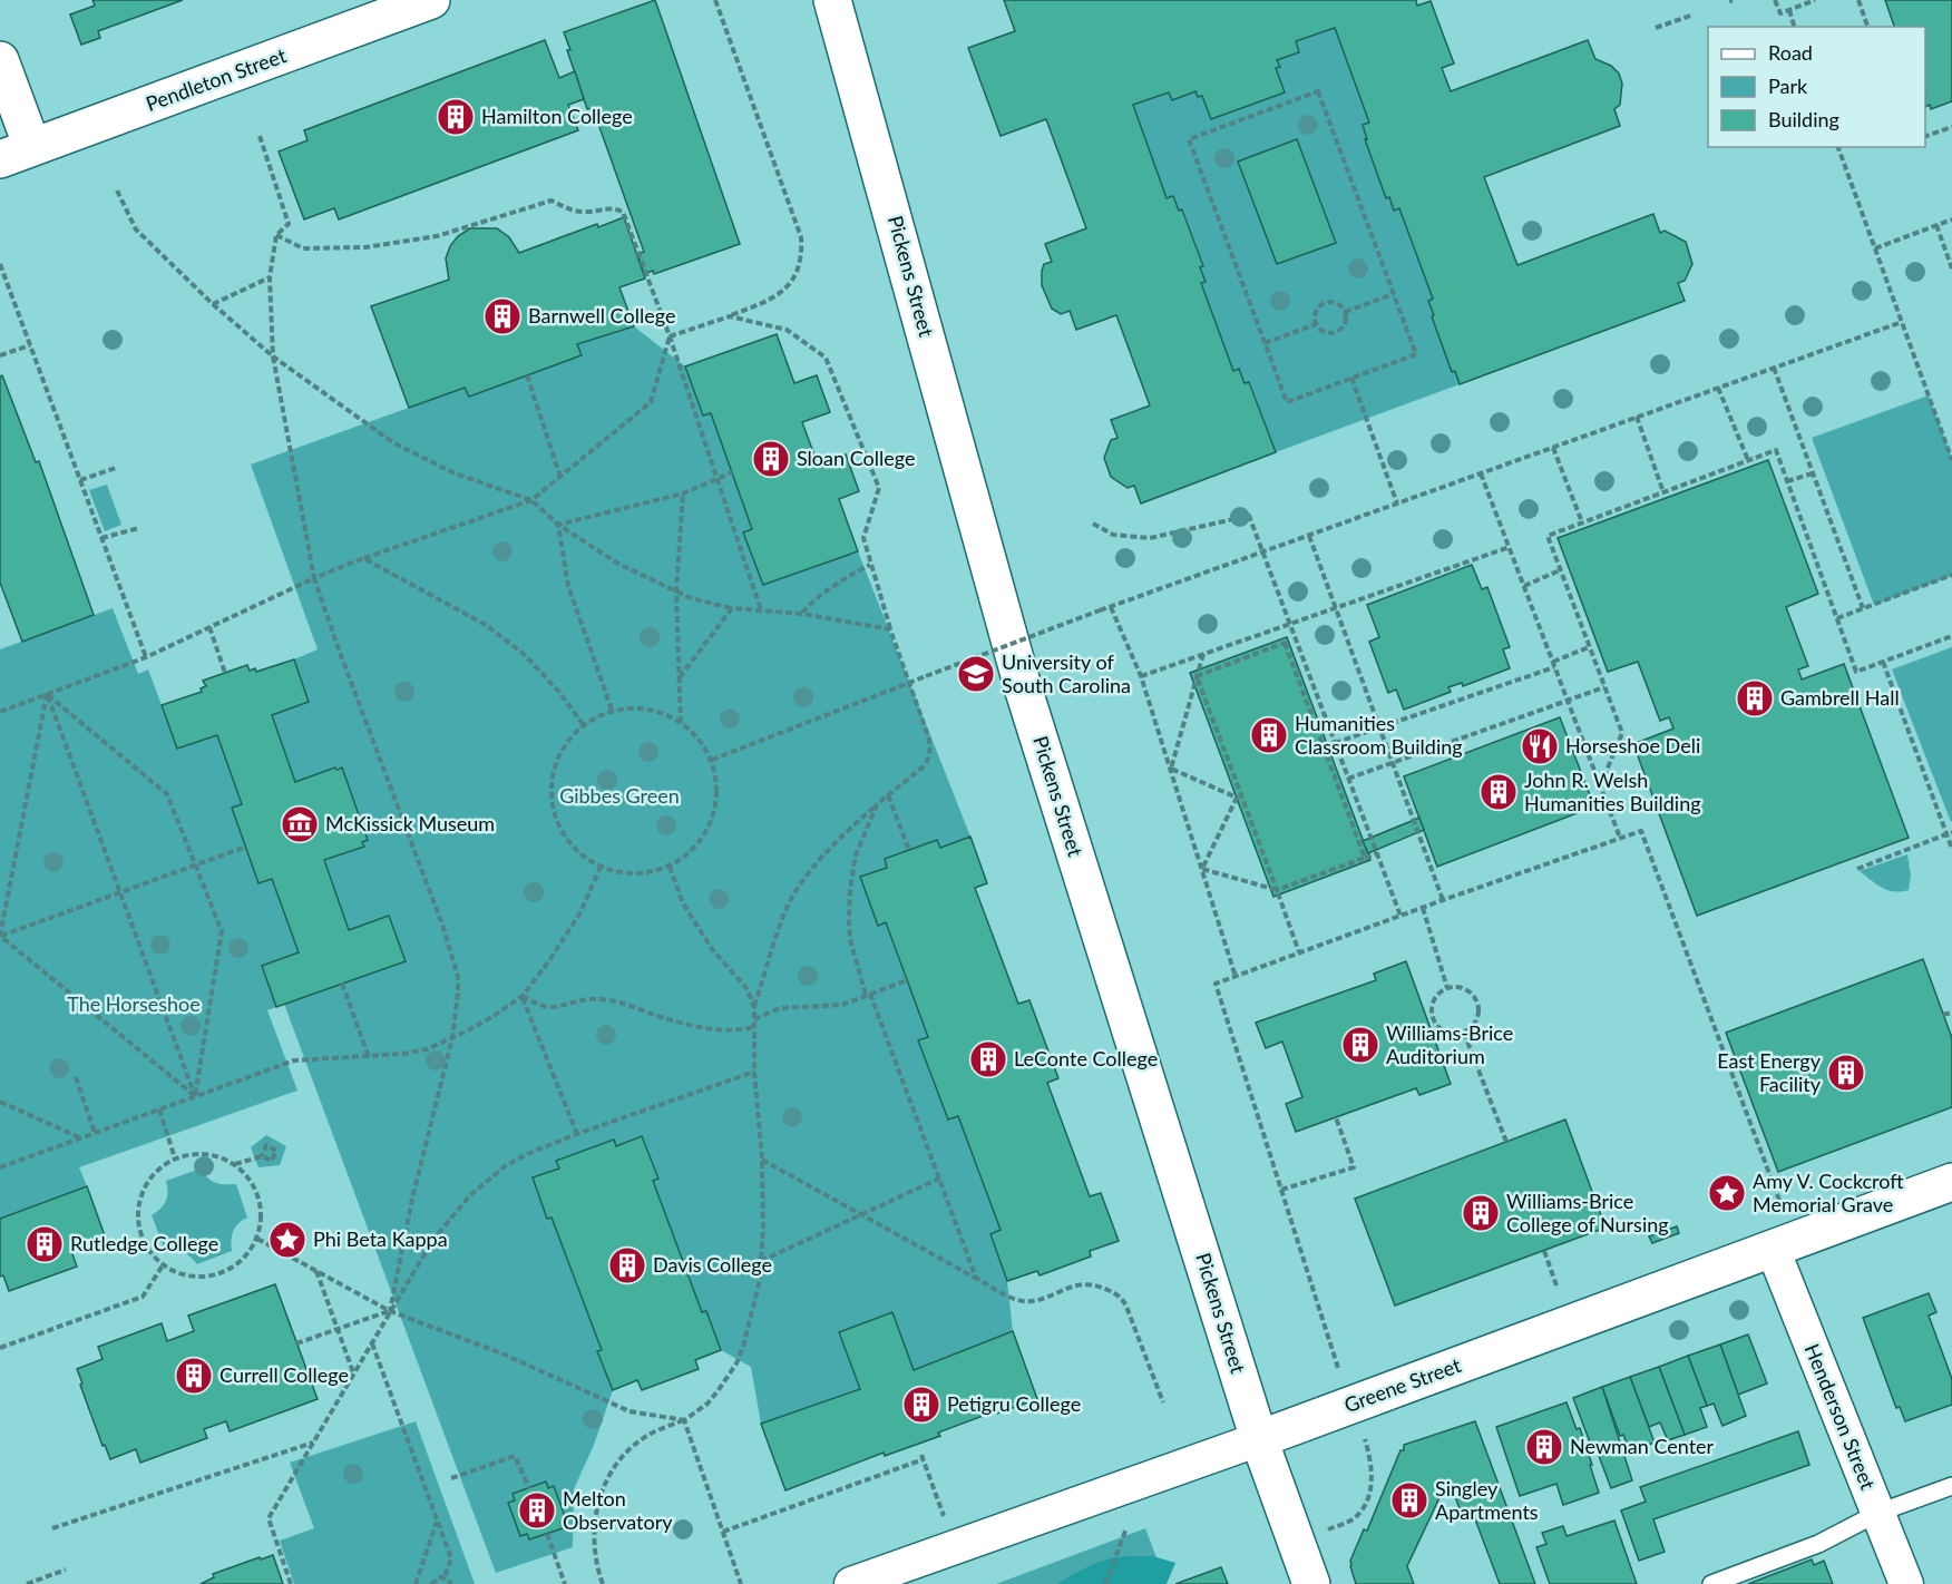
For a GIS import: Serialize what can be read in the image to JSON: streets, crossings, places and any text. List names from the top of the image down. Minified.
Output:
{"streets":{"street":["Pendleton Street","Pickens Street","Greene Street","Henderson Street"]},"crossings":[["Pickens Street","Greene Street"],["Greene Street","Henderson Street"]],"parks":["Gibbes Green","The Horseshoe"],"places":{"building":["Hamilton College","Barnwell College","Sloan College","Gambrell Hall","Humanities Classroom Building","John R. Welsh Humanities Building","Williams-Brice Auditorium","LeConte College","East Energy Facility","Williams-Brice College of Nursing","Rutledge College","Davis College","Currell College","Petigru College","Newman Center","Singley Apartments","Melton Observatory"],"school or university":["University of South Carolina"],"restaurant":["Horseshoe Deli"],"museum":["McKissick Museum"],"place":["Amy V. Cockcroft Memorial Grave","Phi Beta Kappa"]},"legend":["Road","Park","Building"]}
